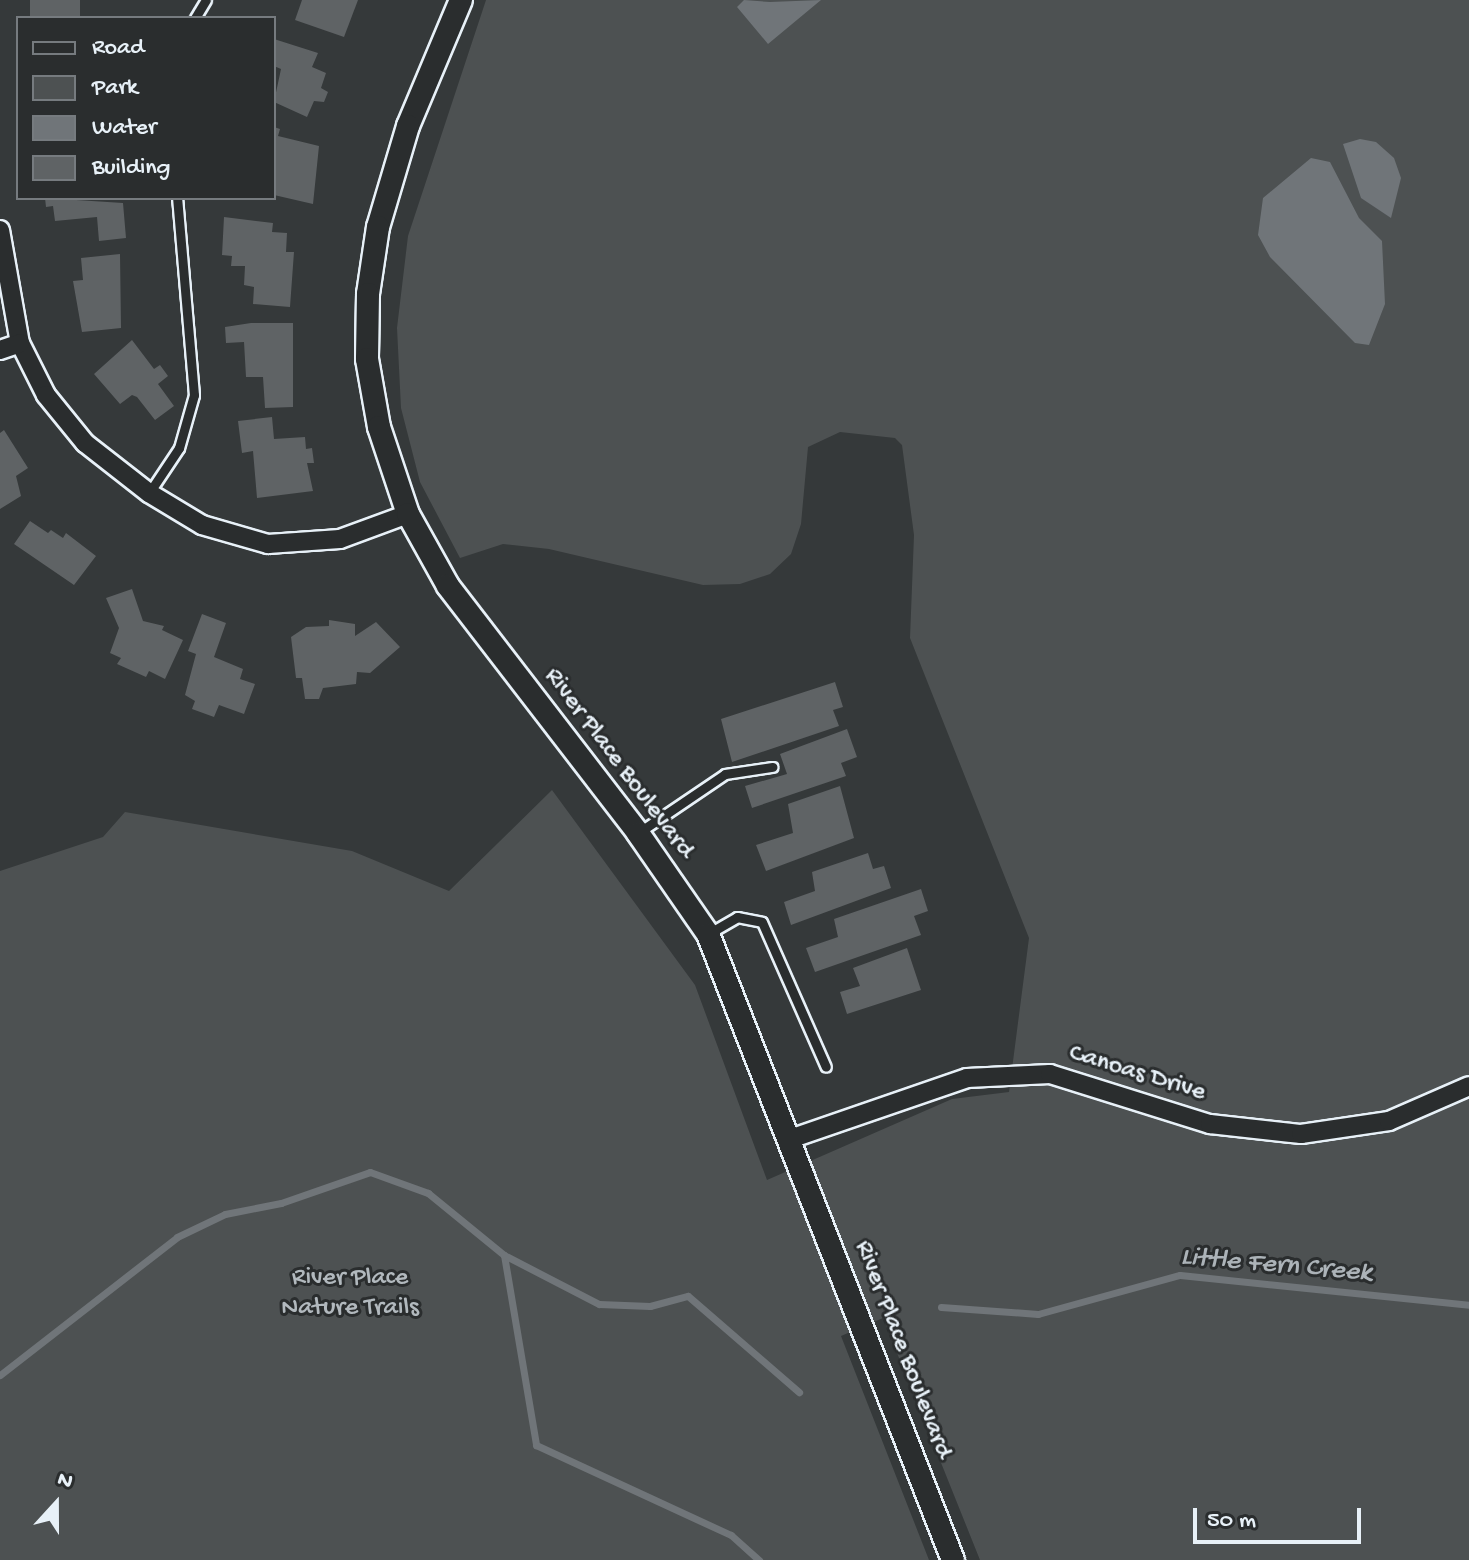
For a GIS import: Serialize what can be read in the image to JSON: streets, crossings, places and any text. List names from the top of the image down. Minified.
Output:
{"streets":{"street":["River Place Boulevard","Canoas Drive"]},"crossings":[["River Place Boulevard","Canoas Drive"]],"water":["Little Fern Creek"],"parks":["River Place Nature Trails"],"legend":["Road","Park","Water","Building"],"scale_bar":"50 m","north":"top"}
